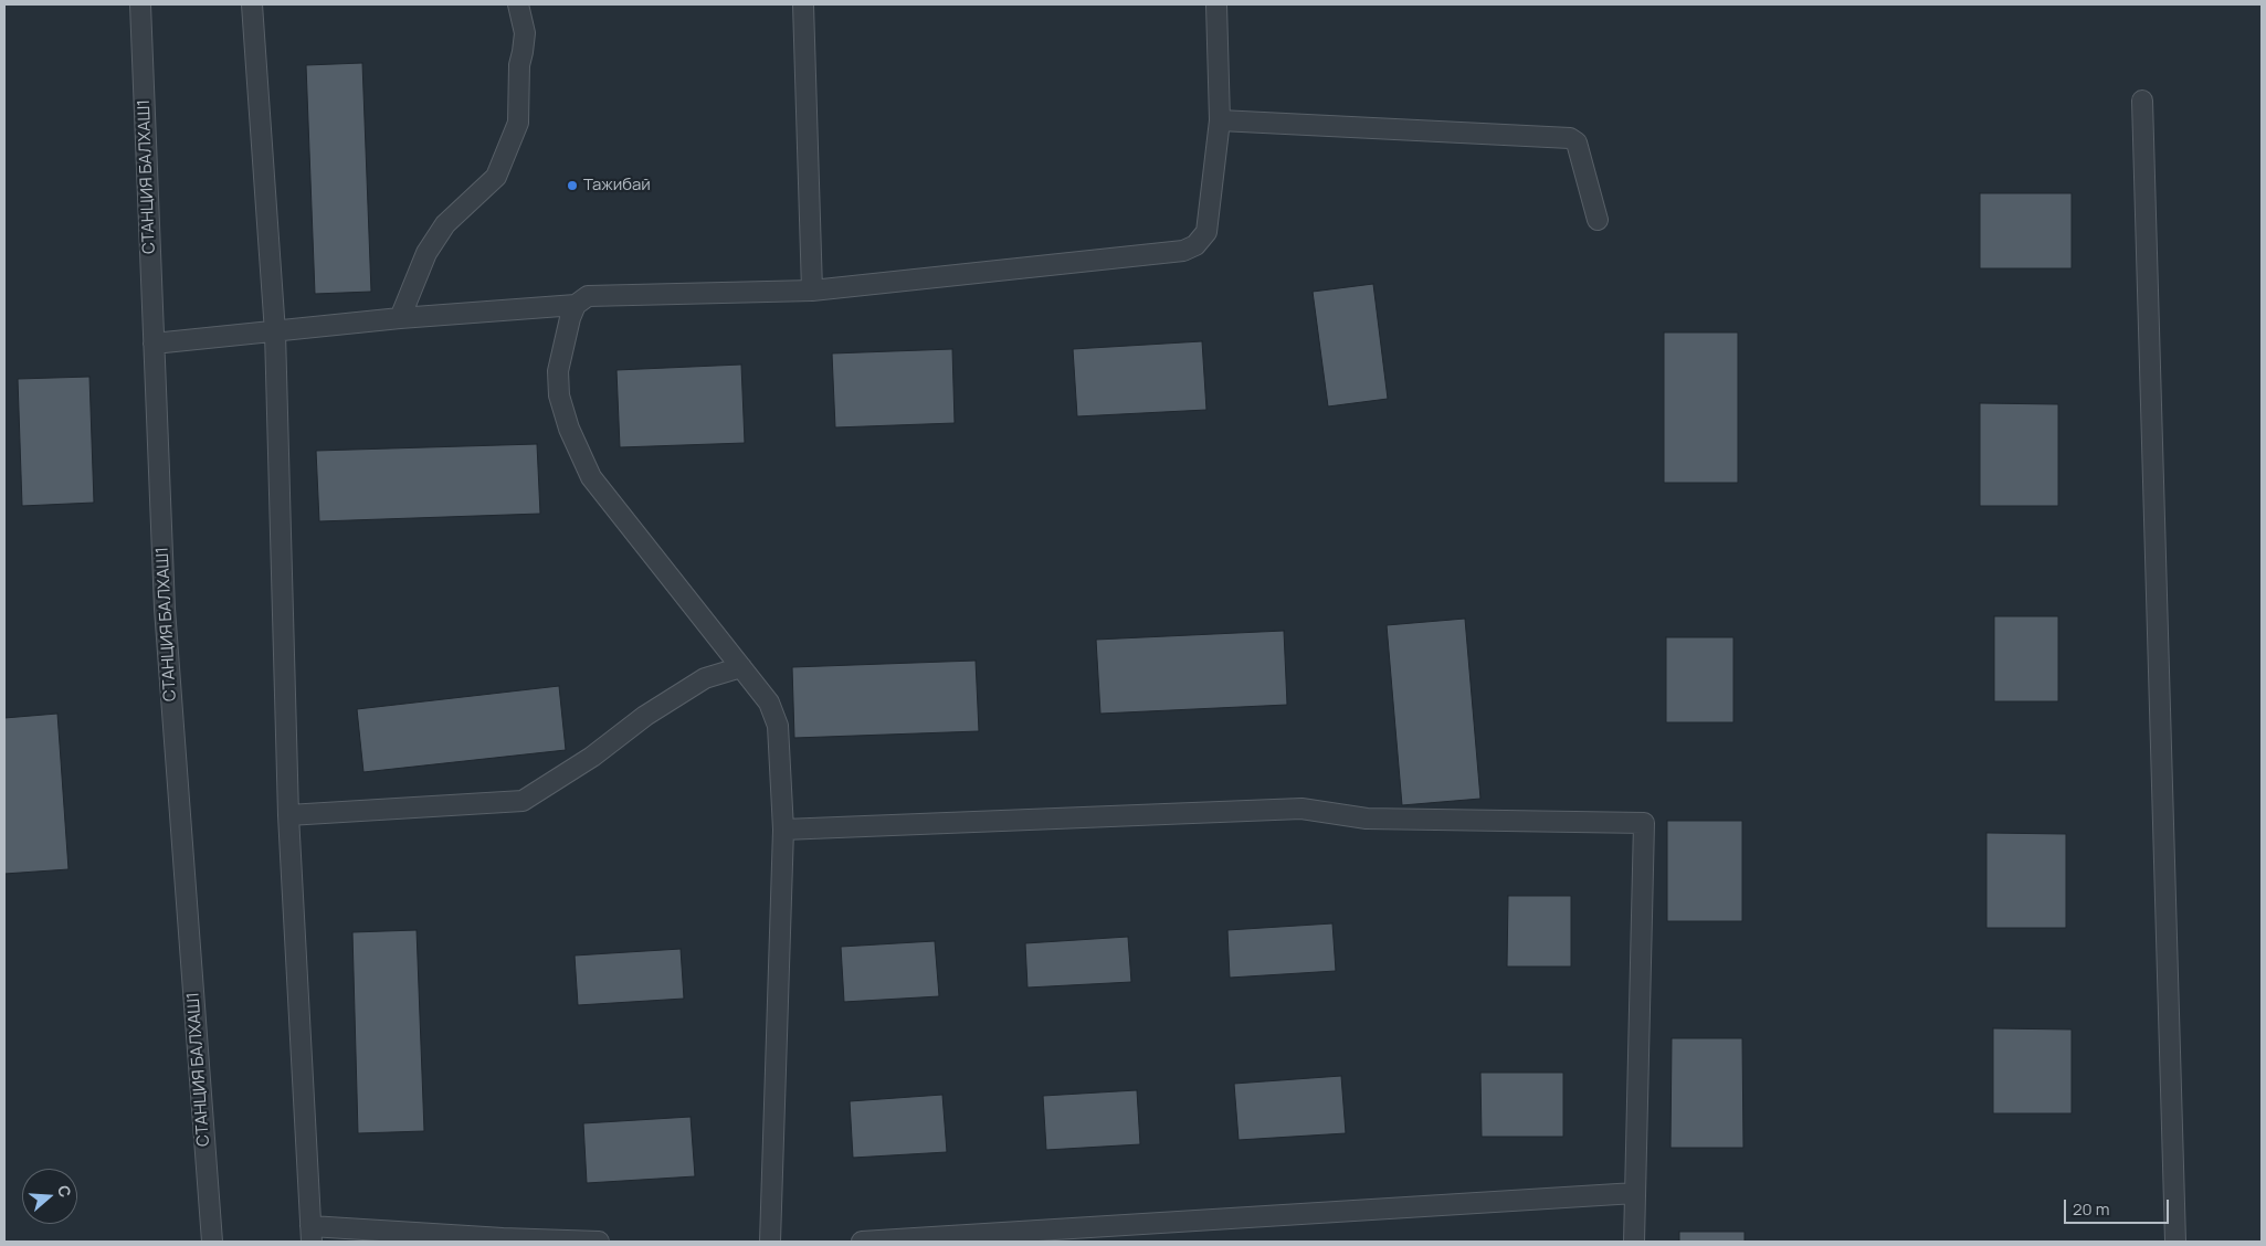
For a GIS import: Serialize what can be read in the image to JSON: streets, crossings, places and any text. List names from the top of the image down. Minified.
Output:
{"streets":{"lane":["СТАНЦИЯ БАЛХАШ1"]},"places":["Тажибай"],"scale_bar":"20 m","north":"right"}
